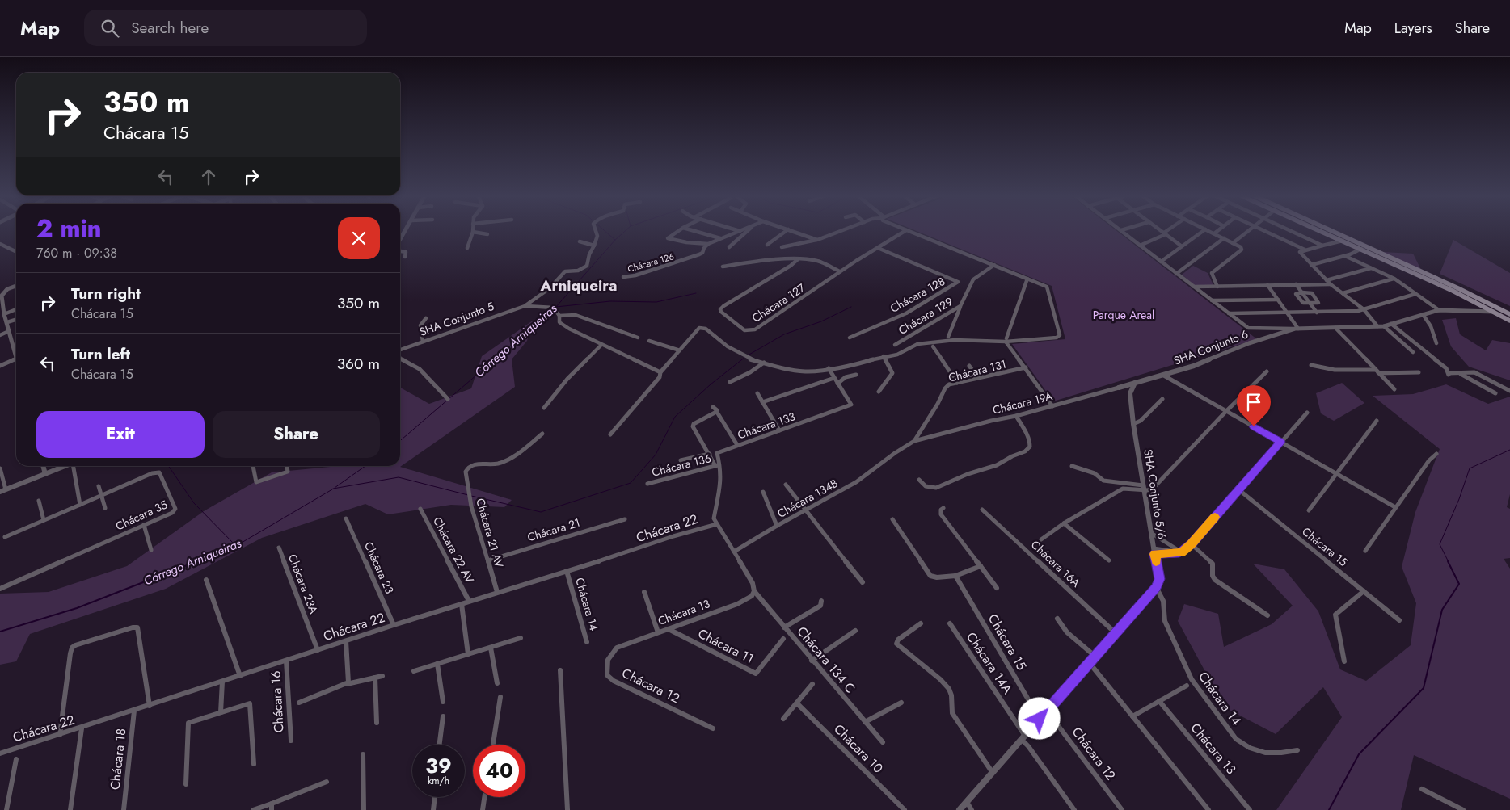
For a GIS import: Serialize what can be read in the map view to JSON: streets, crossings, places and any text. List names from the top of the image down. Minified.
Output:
{"streets":{"street":["Chácara 126","Chácara 128","Chácara 127","Chácara 129","SHA Conjunto 5","SHA Conjunto 6","Chácara 131","Chácara 19A","Chácara 133","Chácara 136","SHA Conjunto 5/6","Chácara 134B","Chácara 35","Chácara 22","Chácara 21","Chácara 21 AV","Chácara 15","Chácara 22 AV","Chácara 16A","Chácara 23","Chácara 23A","Chácara 14","Chácara 13","Chácara 11","Chácara 134 C","Chácara 14A","Chácara 12","Chácara 16","Chácara 10","Chácara 18"]},"crossings":[["Chácara 128","Chácara 127"],["SHA Conjunto 6","Chácara 19A"],["SHA Conjunto 6","SHA Conjunto 5/6"],["Chácara 131","Chácara 19A"],["Chácara 131","Chácara 134B"],["Chácara 19A","SHA Conjunto 5/6"],["Chácara 19A","Chácara 134B"],["Chácara 133","Chácara 136"],["Chácara 133","Chácara 22"],["SHA Conjunto 5/6","Chácara 14"],["Chácara 134B","Chácara 134 C"],["Chácara 22","Chácara 21 AV"],["Chácara 22","Chácara 22 AV"],["Chácara 22","Chácara 23"],["Chácara 22","Chácara 23A"],["Chácara 22","Chácara 14"],["Chácara 22","Chácara 16"],["Chácara 22","Chácara 18"],["Chácara 21","Chácara 21 AV"],["Chácara 13","Chácara 11"],["Chácara 13","Chácara 134 C"],["Chácara 13","Chácara 12"]],"districts":["Arniqueira"],"water":["Córrego Arniqueiras"],"parks":["Parque Areal"],"page":{"header":"Map","search":"Search here","nav":["Map","Layers","Share"],"turn":["350 m","Chácara 15"],"heading":["2 min","760 m · 09:38"],"list":[{"name":"Turn right","note":"Chácara 15","value":"350 m"},{"name":"Turn left","note":"Chácara 15","value":"360 m"}],"buttons":["Exit","Share"],"speed":"39 km/h","limit":"40"}}
